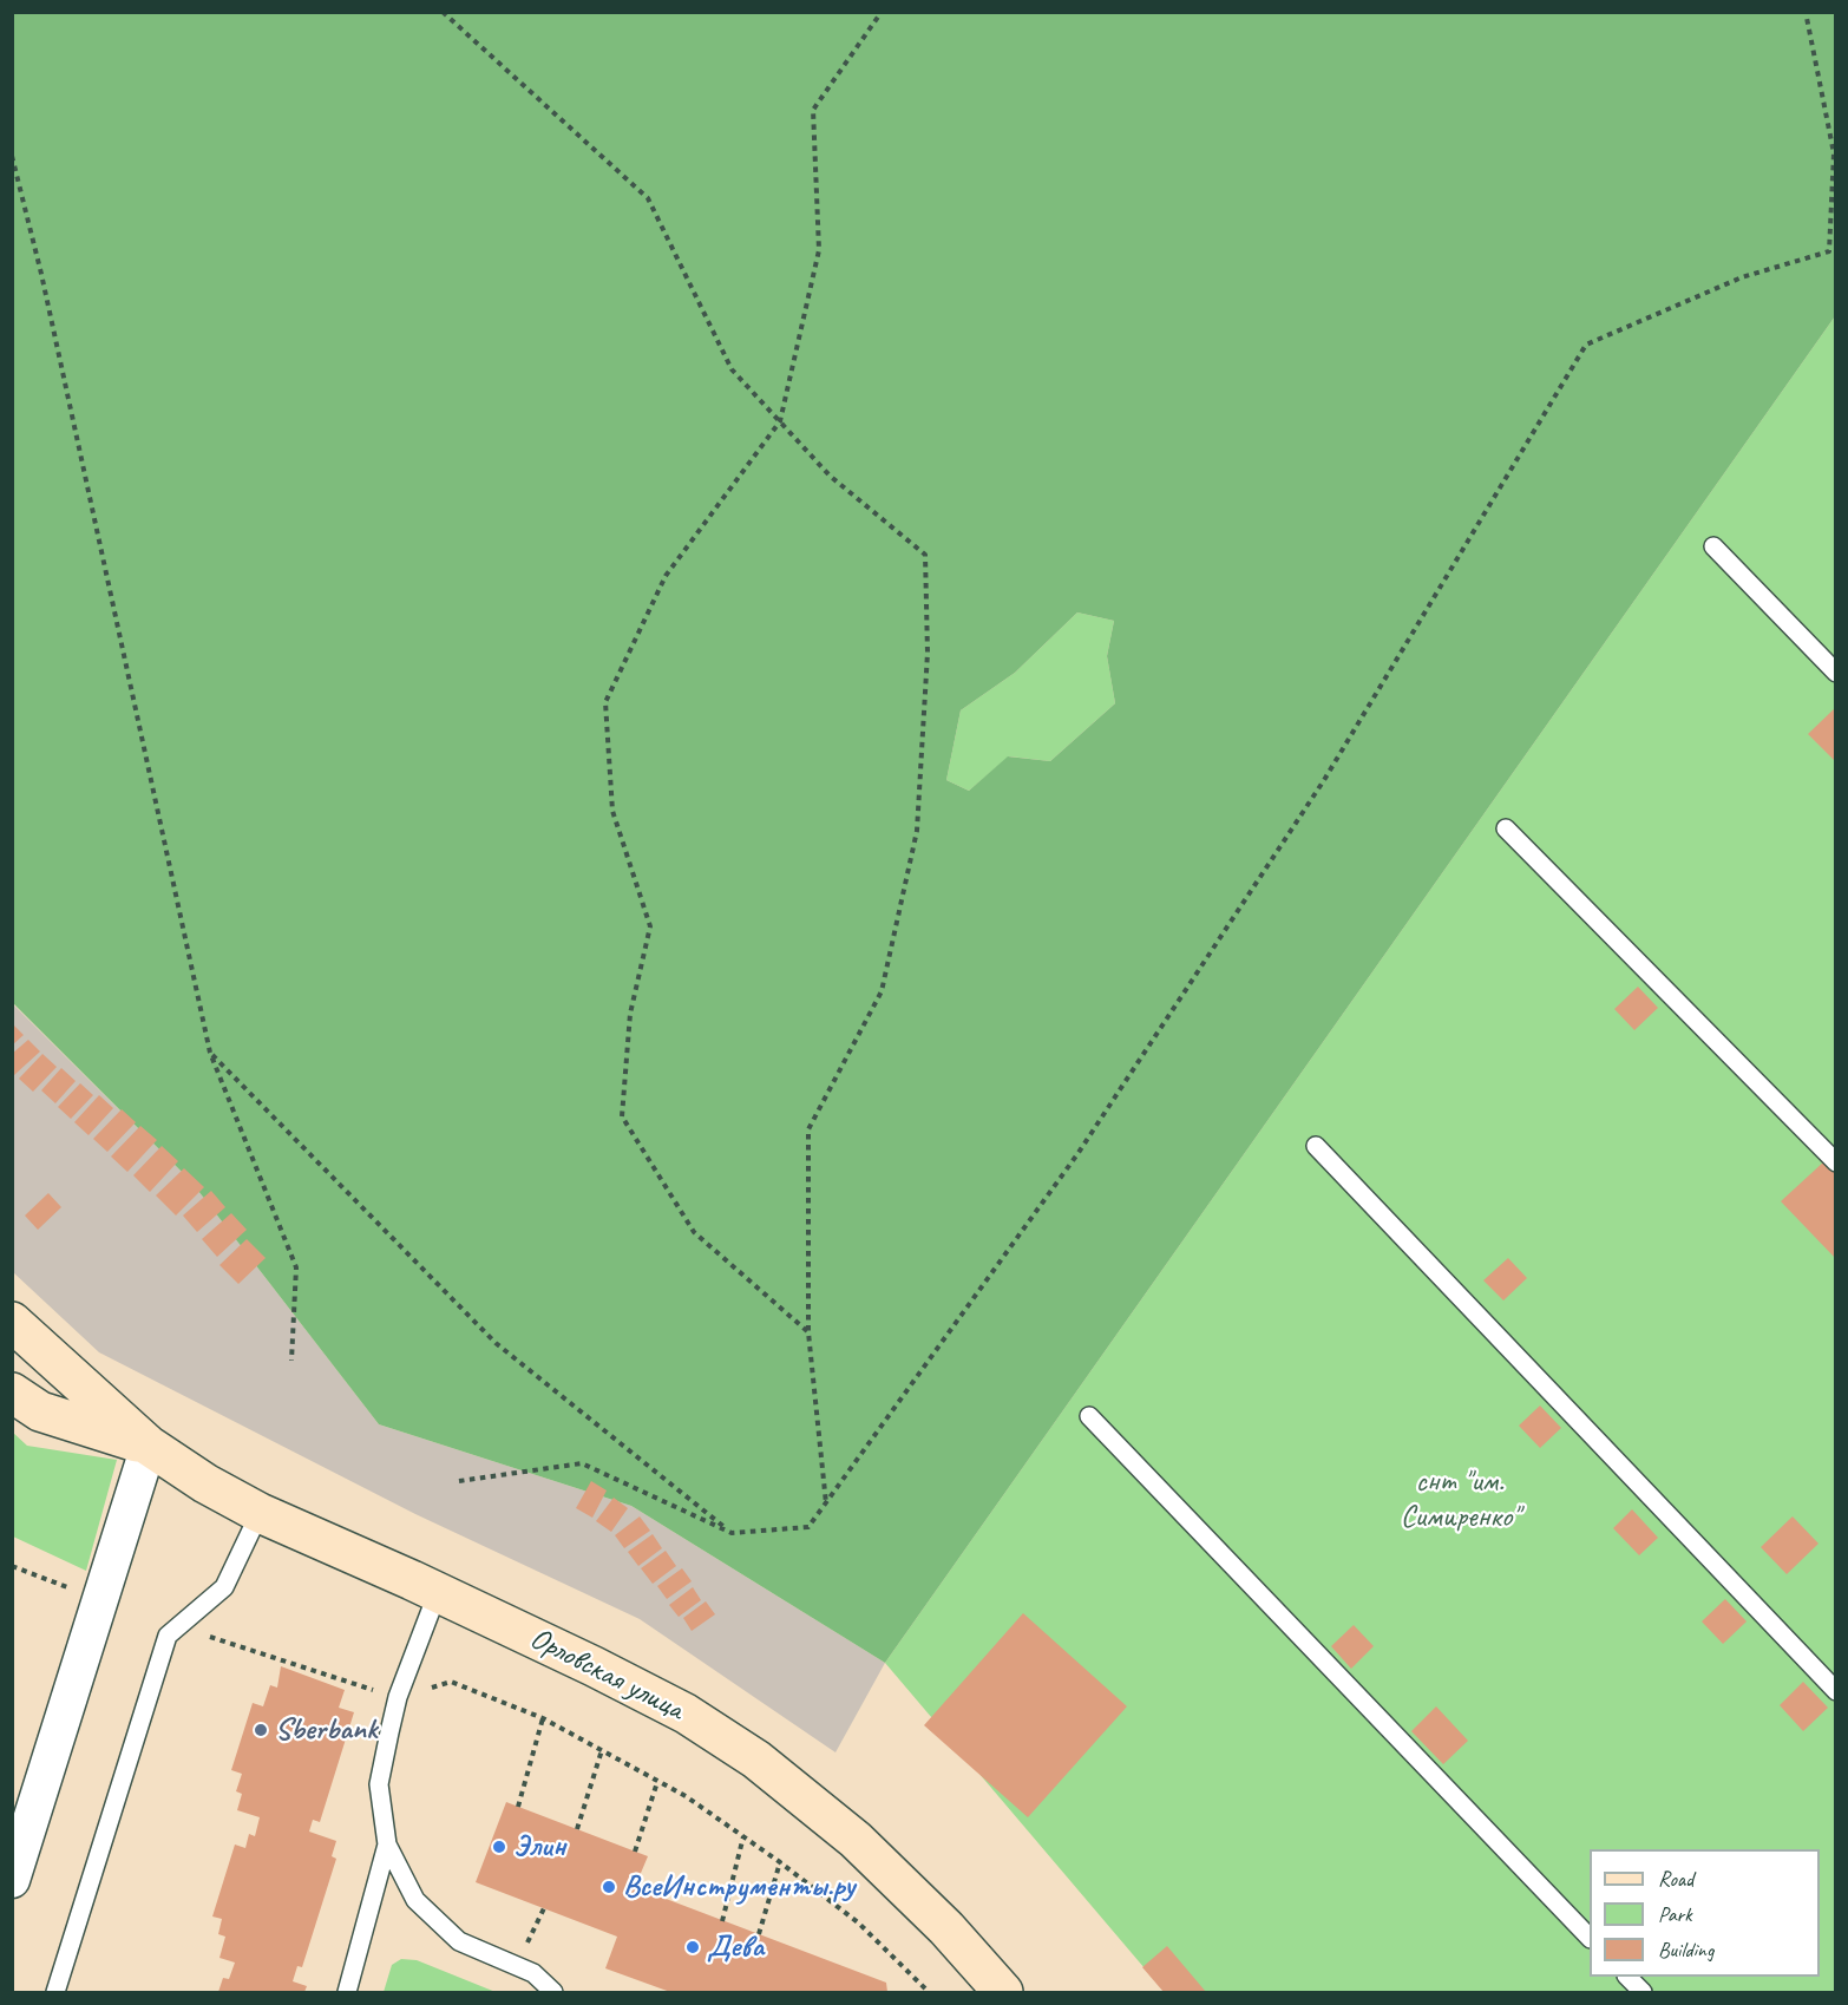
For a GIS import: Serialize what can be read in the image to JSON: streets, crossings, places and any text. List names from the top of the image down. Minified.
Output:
{"streets":{"street":["Орловская улица"]},"parks":["снт \"им. Симиренко\""],"places":["Sberbank","Элин","ВсеИнструменты.ру","Дева"],"legend":["Road","Park","Building"]}
